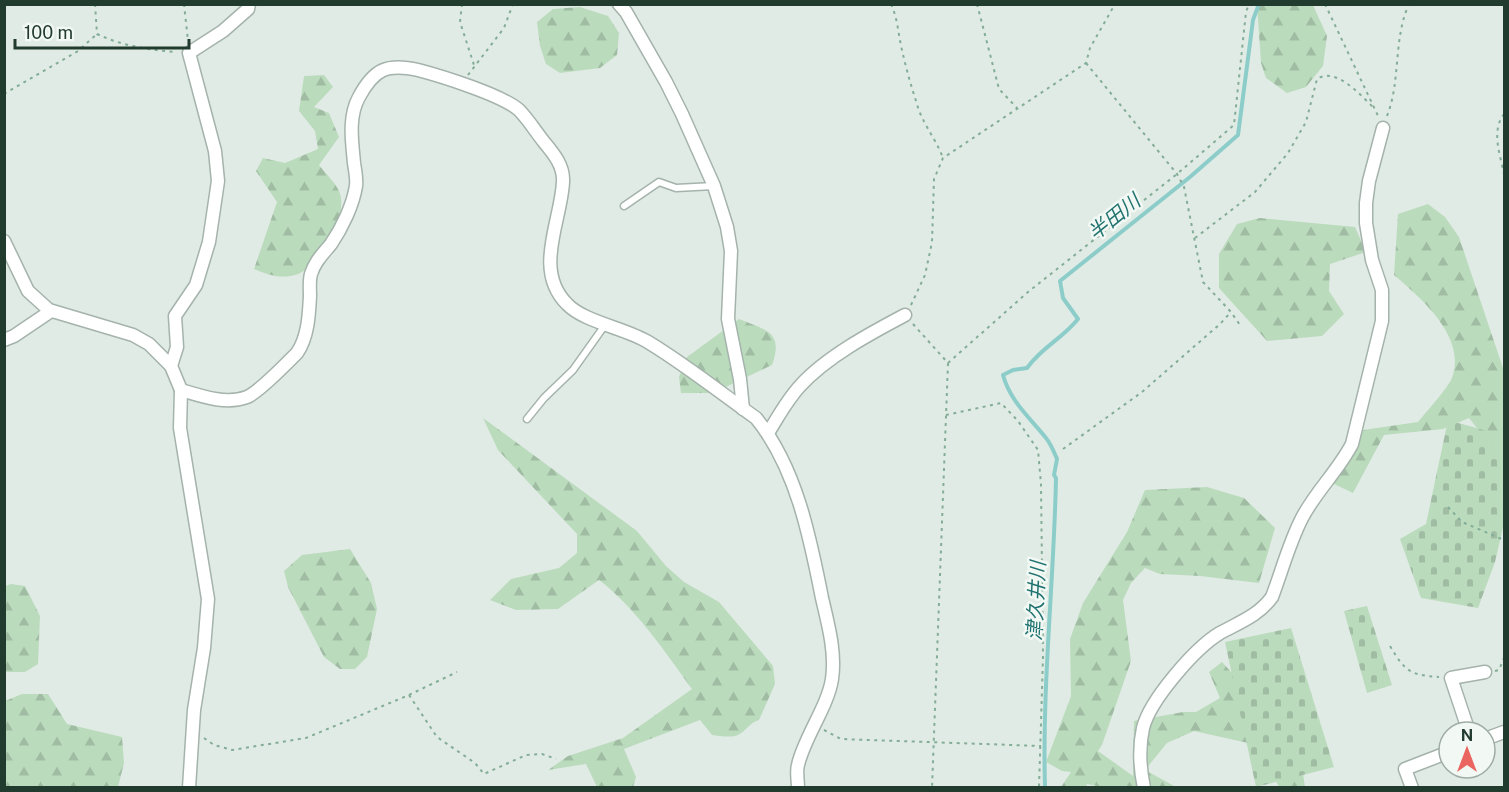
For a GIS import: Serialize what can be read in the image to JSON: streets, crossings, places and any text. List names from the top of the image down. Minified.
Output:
{"water":["半田川","津久井川"],"scale_bar":"100 m","north":"top"}
